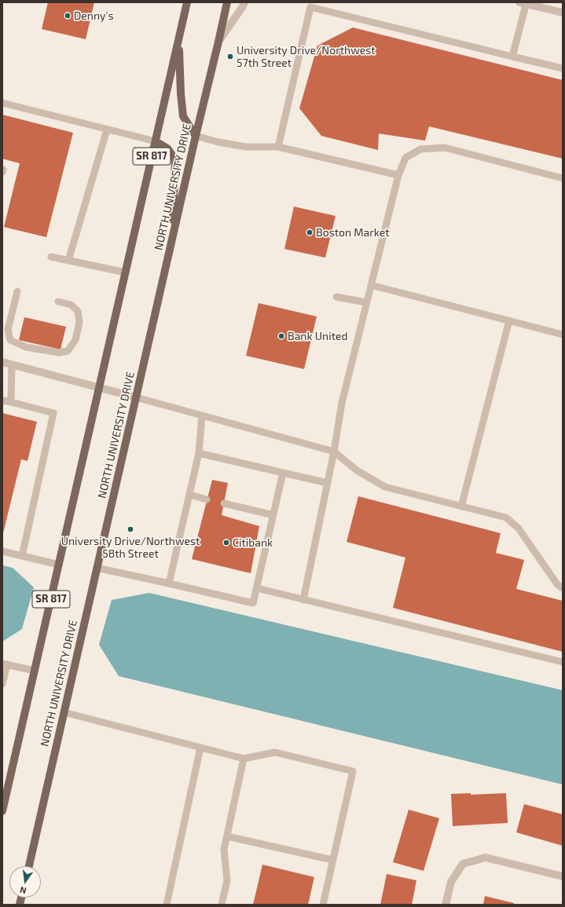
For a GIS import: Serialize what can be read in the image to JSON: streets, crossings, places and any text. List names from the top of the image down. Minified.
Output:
{"streets":{"main road":["SR 817","NORTH UNIVERSITY DRIVE"]},"places":["Denny's","University Drive/Northwest 57th Street","Boston Market","Bank United","University Drive/Northwest 58th Street","Citibank"],"north":"bottom"}
